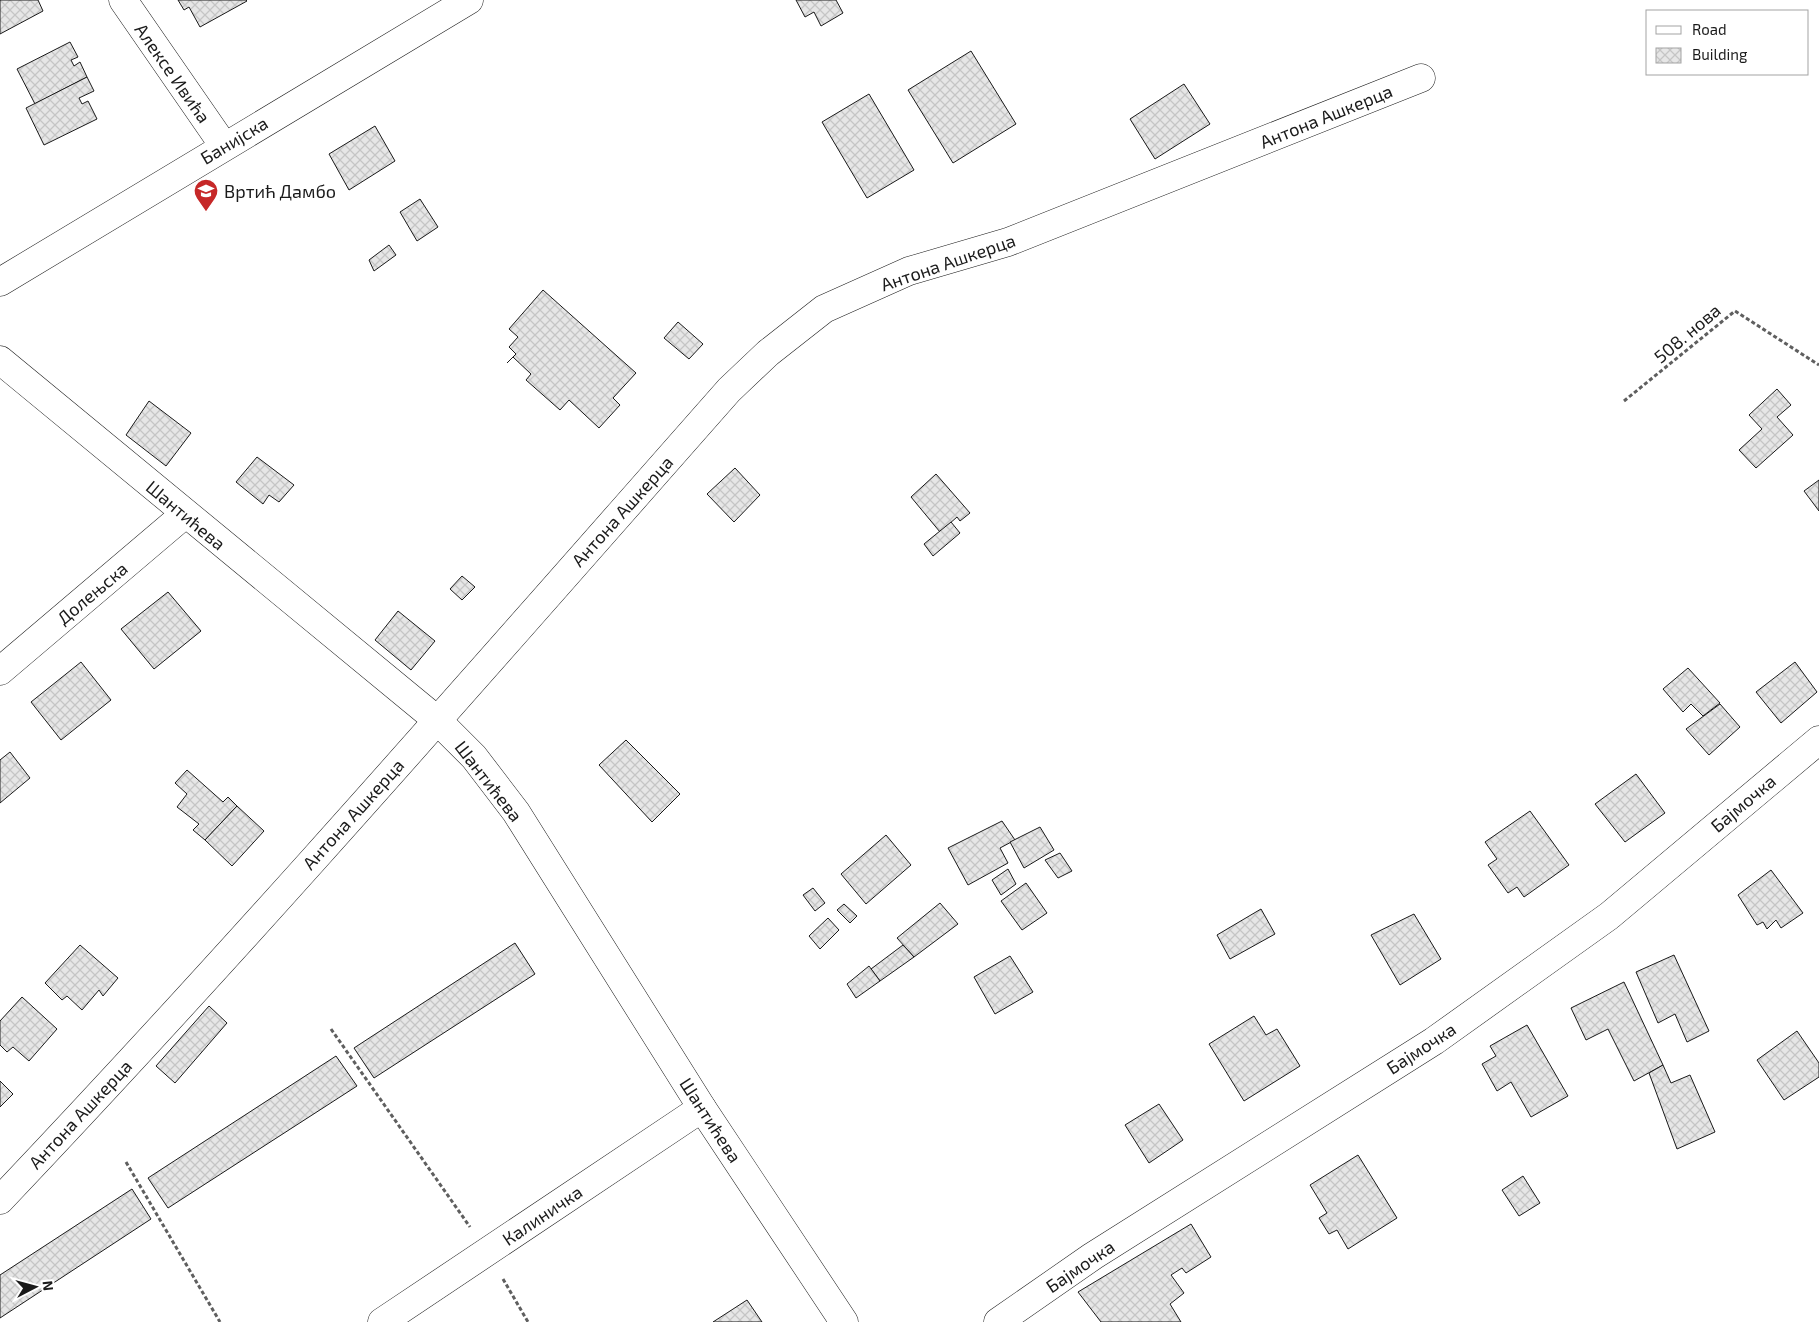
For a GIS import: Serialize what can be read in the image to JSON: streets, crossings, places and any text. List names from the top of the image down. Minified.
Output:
{"streets":{"street":["Алексе Ивића","Антона Ашкерца","Банијска","Шантићева","Долењска","Бајмочка","Калиничка"],"path":["508. нова"]},"crossings":[["Алексе Ивића","Банијска"],["Антона Ашкерца","Шантићева"],["Шантићева","Долењска"],["Шантићева","Калиничка"]],"places":{"school or university":["Вртић Дамбо"]},"legend":["Road","Building"],"north":"right"}
